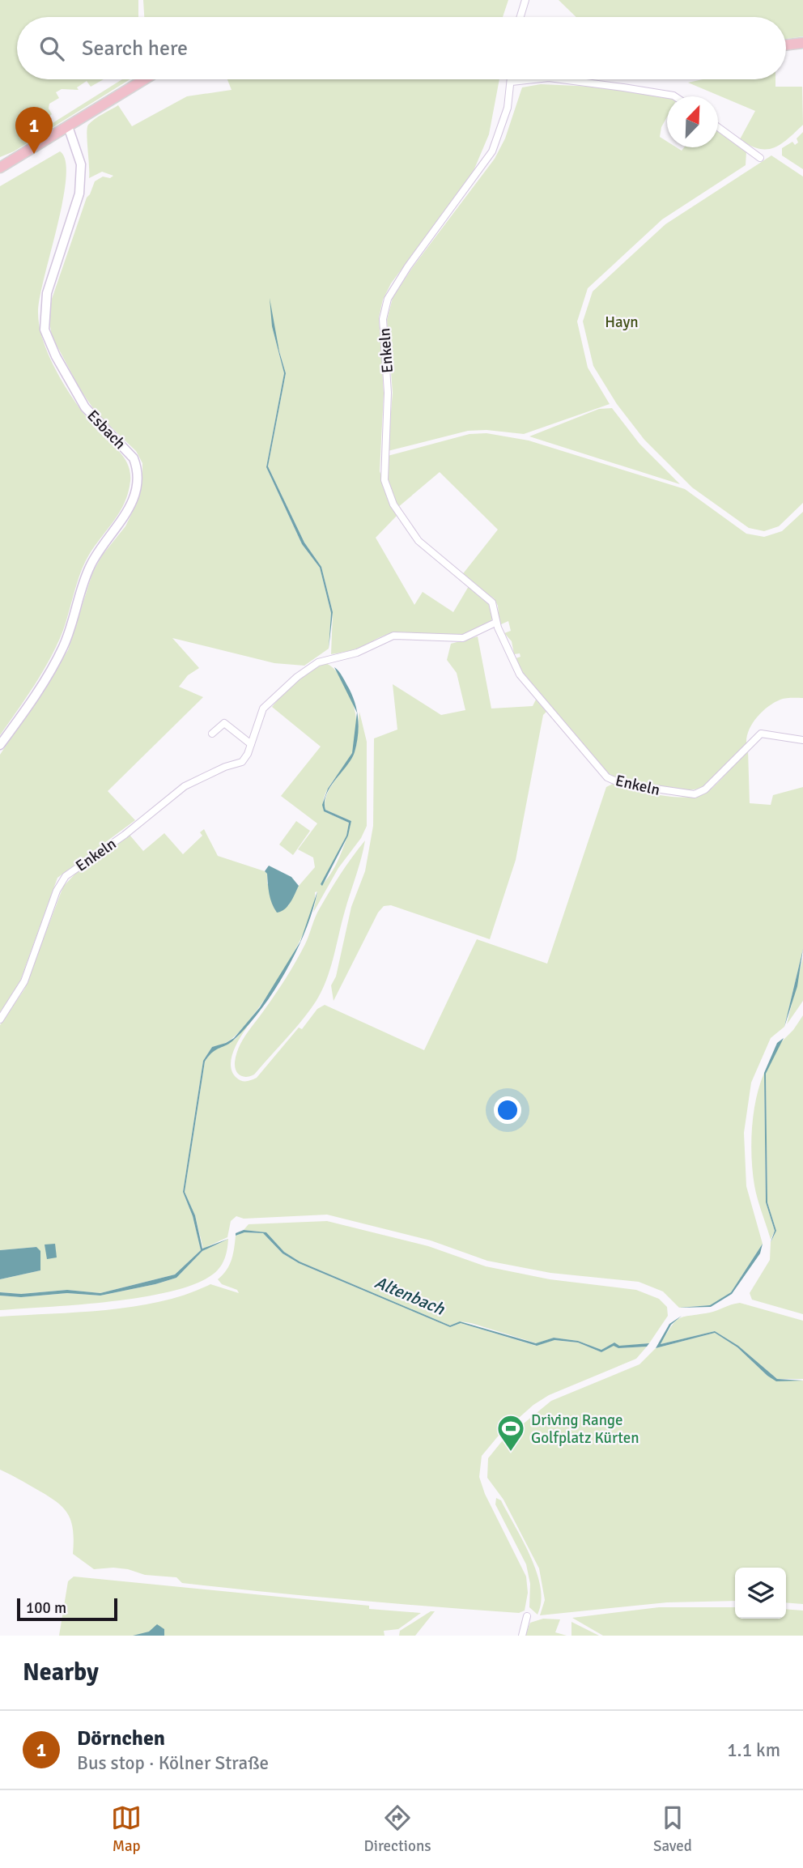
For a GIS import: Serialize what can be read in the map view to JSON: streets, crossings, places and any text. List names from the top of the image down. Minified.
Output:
{"streets":{"street":["Enkeln","Esbach"]},"water":["Altenbach"],"parks":["Hayn"],"places":{"sports":["Driving Range Golfplatz Kürten"]},"scale_bar":"100 m","north":"top right","page":{"search":"Search here","pins":"1","scale":"100 m","heading":"Nearby","list":[{"mark":"1","name":"Dörnchen","note":"Bus stop · Kölner Straße","value":"1.1 km"}],"nav":["Map","Directions","Saved"]}}
